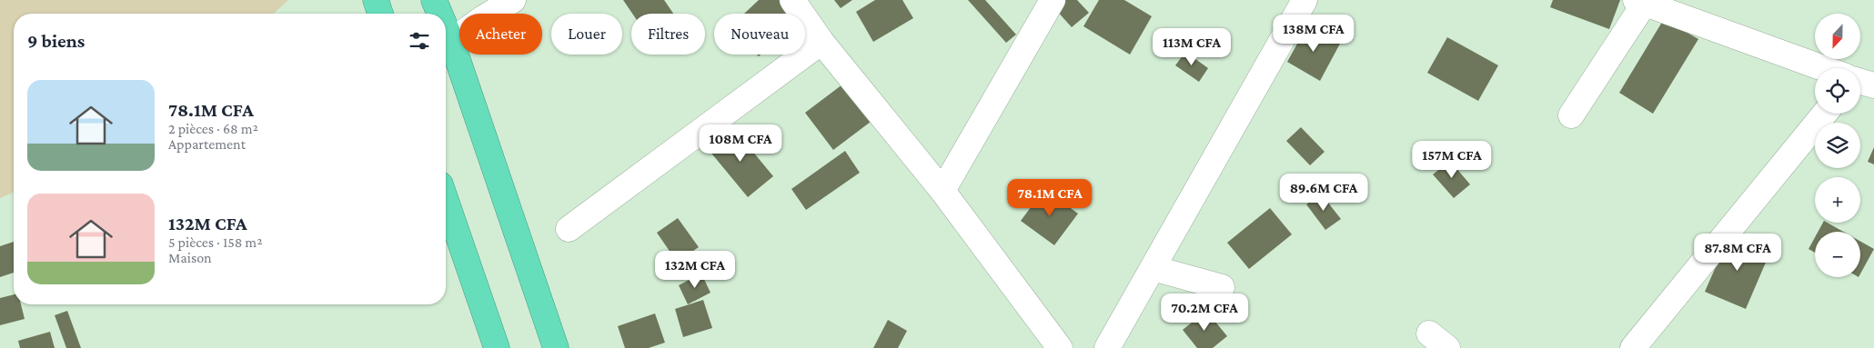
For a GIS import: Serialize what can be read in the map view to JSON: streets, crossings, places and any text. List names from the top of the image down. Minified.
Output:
{"north":"bottom","page":{"map_buttons":["+","−"],"chip":["Acheter","Louer","Filtres","Nouveau"],"heading":"9 biens","price":["138M CFA","113M CFA","108M CFA","157M CFA","89.6M CFA","78.1M CFA","87.8M CFA","132M CFA","70.2M CFA"],"list":[{"name":"78.1M CFA","note":"2 pièces · 68 m² · Appartement"},{"name":"132M CFA","note":"5 pièces · 158 m² · Maison"}]}}
